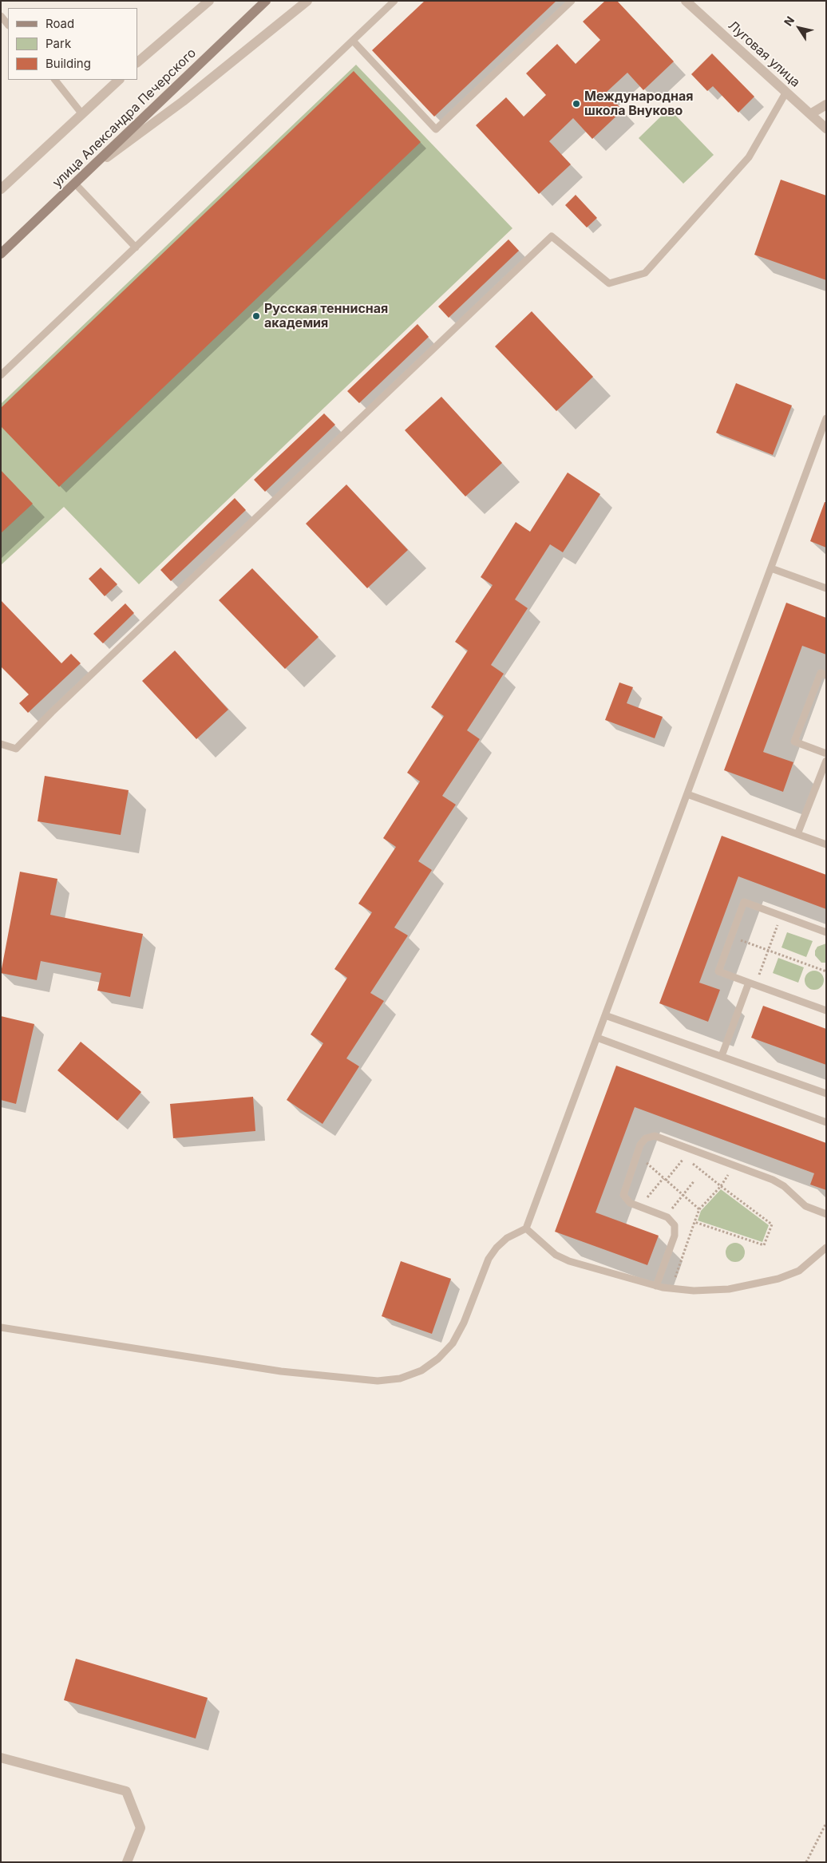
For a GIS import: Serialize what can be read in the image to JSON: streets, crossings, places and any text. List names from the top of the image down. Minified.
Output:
{"streets":{"main road":["улица Александра Печерского"],"street":["Луговая улица"]},"places":["Международная школа Внуково","Русская теннисная академия"],"legend":["Road","Park","Building"],"north":"top left"}
